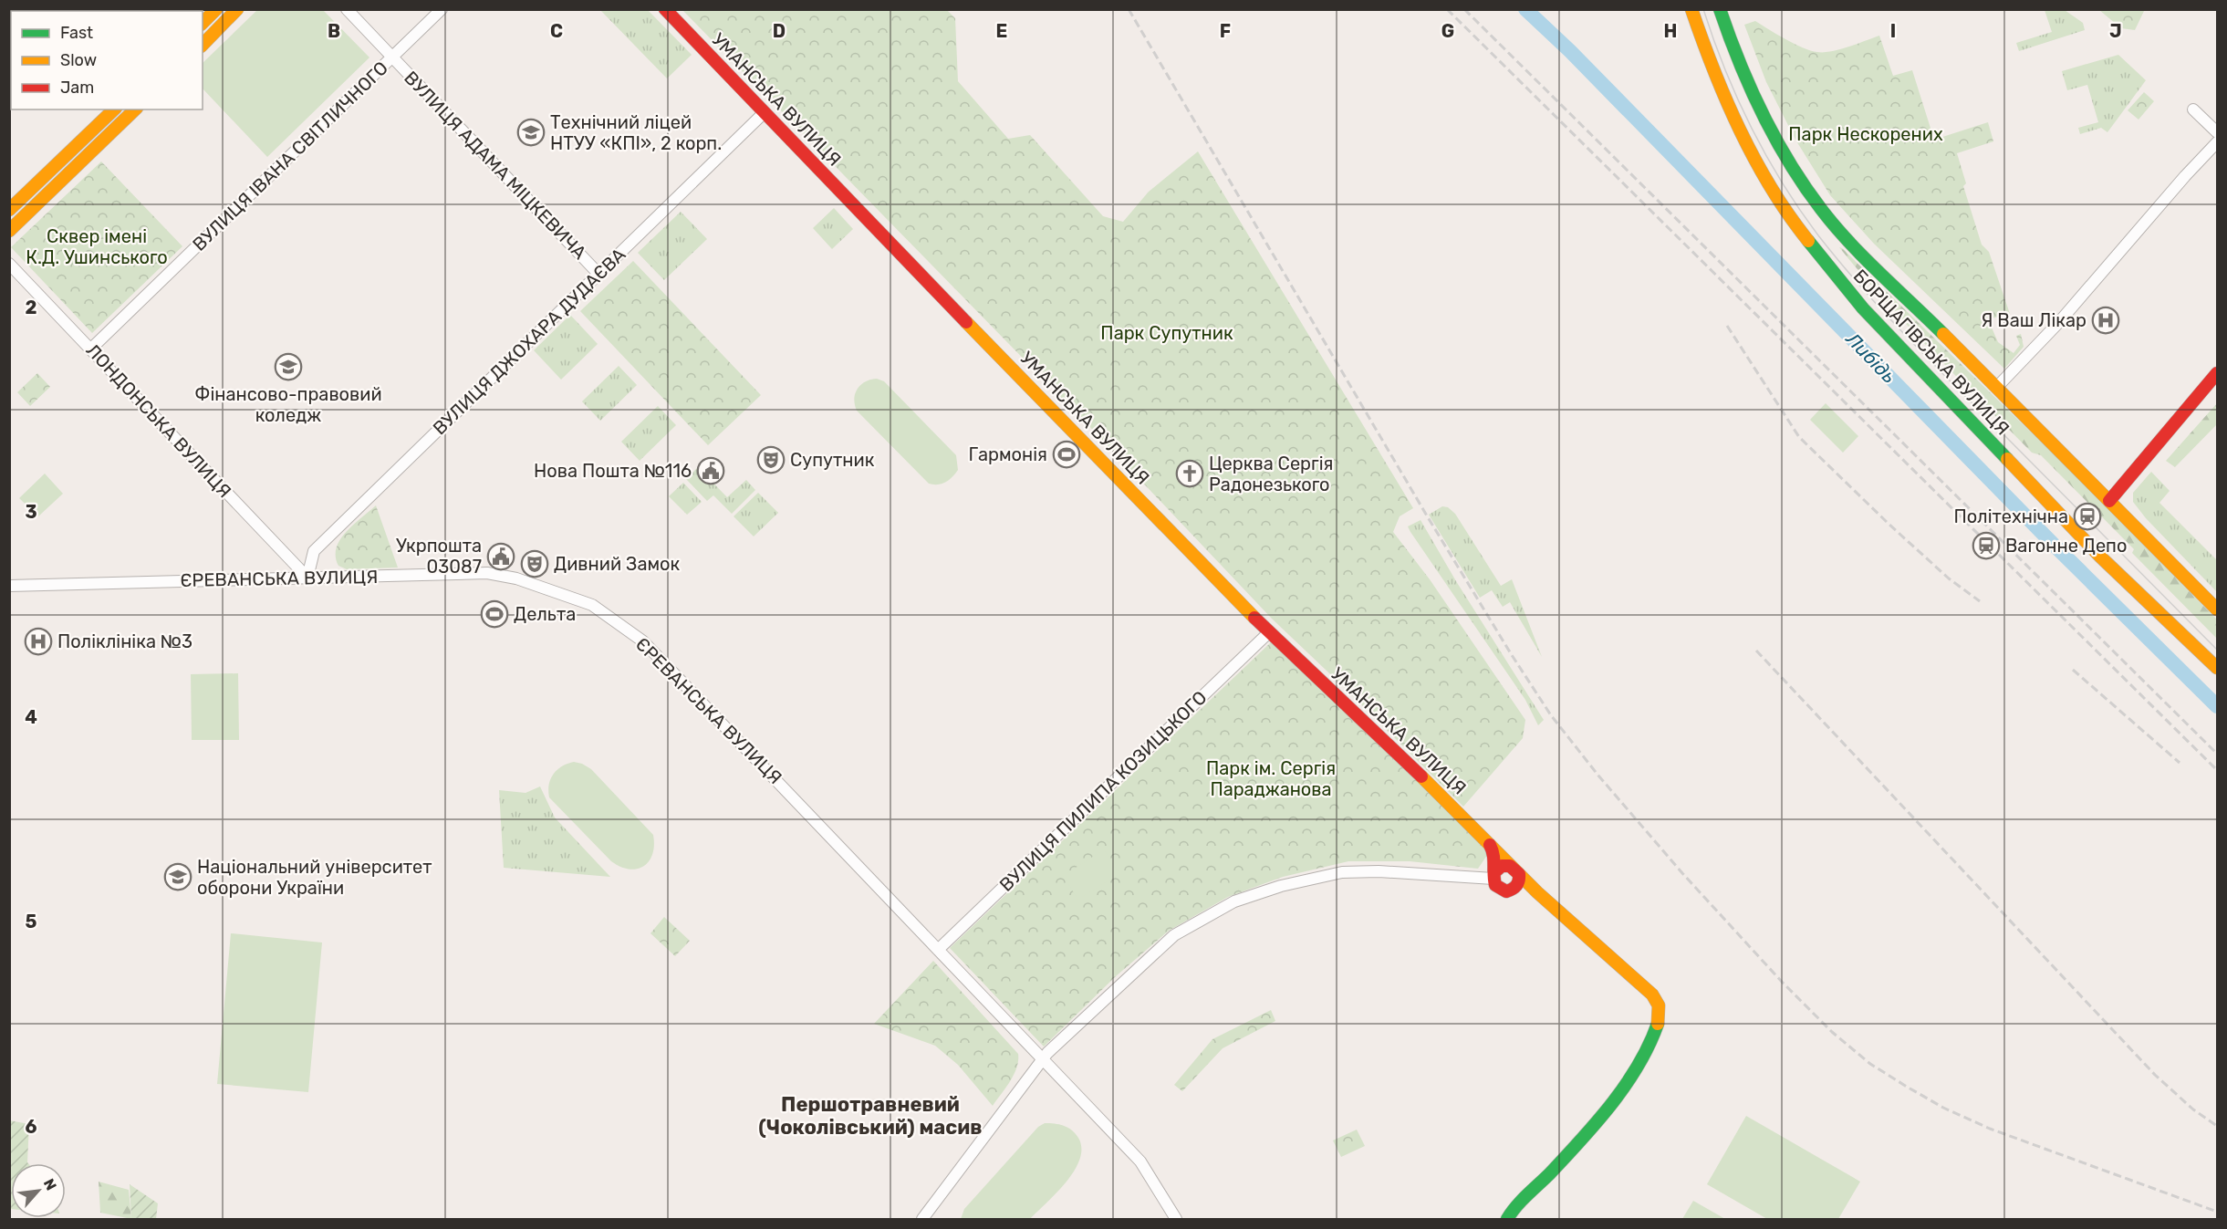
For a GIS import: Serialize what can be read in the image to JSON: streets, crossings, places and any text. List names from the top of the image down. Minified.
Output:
{"streets":{"main road":["УМАНСЬКА ВУЛИЦЯ","БОРЩАГІВСЬКА ВУЛИЦЯ"],"street":["ВУЛИЦЯ ІВАНА СВІТЛИЧНОГО","ВУЛИЦЯ АДАМА МІЦКЕВИЧА","ВУЛИЦЯ ДЖОХАРА ДУДАЄВА","ЛОНДОНСЬКА ВУЛИЦЯ","ЄРЕВАНСЬКА ВУЛИЦЯ","ВУЛИЦЯ ПИЛИПА КОЗИЦЬКОГО"]},"crossings":[["УМАНСЬКА ВУЛИЦЯ","ВУЛИЦЯ ДЖОХАРА ДУДАЄВА"],["УМАНСЬКА ВУЛИЦЯ","ВУЛИЦЯ ПИЛИПА КОЗИЦЬКОГО"],["ВУЛИЦЯ ІВАНА СВІТЛИЧНОГО","ВУЛИЦЯ АДАМА МІЦКЕВИЧА"],["ВУЛИЦЯ ІВАНА СВІТЛИЧНОГО","ЛОНДОНСЬКА ВУЛИЦЯ"],["ВУЛИЦЯ АДАМА МІЦКЕВИЧА","ВУЛИЦЯ ДЖОХАРА ДУДАЄВА"],["ВУЛИЦЯ ДЖОХАРА ДУДАЄВА","ЛОНДОНСЬКА ВУЛИЦЯ"],["ВУЛИЦЯ ДЖОХАРА ДУДАЄВА","ЄРЕВАНСЬКА ВУЛИЦЯ"],["ЛОНДОНСЬКА ВУЛИЦЯ","ЄРЕВАНСЬКА ВУЛИЦЯ"],["ЄРЕВАНСЬКА ВУЛИЦЯ","ВУЛИЦЯ ПИЛИПА КОЗИЦЬКОГО"]],"districts":["Першотравневий (Чоколівський) масив"],"water":["Либідь"],"parks":["Парк Нескорених","Сквер імені К.Д. Ушинського","Парк Супутник","Парк ім. Сергія Параджанова"],"places":{"school or university":["Технічний ліцей НТУУ «КПІ», 2 корп.","Фінансово-правовий коледж","Національний університет оборони України"],"hospital":["Я Ваш Лікар","Поліклініка №3"],"sports":["Гармонія","Дельта"],"theatre":["Супутник","Дивний Замок"],"public building":["Нова Пошта №116","Укрпошта 03087"],"church":["Церква Сергія Радонезького"],"station":["Політехнічна","Вагонне Депо"]},"legend":["Fast","Slow","Jam"],"north":"top right","grid":{"columns":["B","C","D","E","F","G","H","I","J"],"rows":["2","3","4","5","6"]}}
